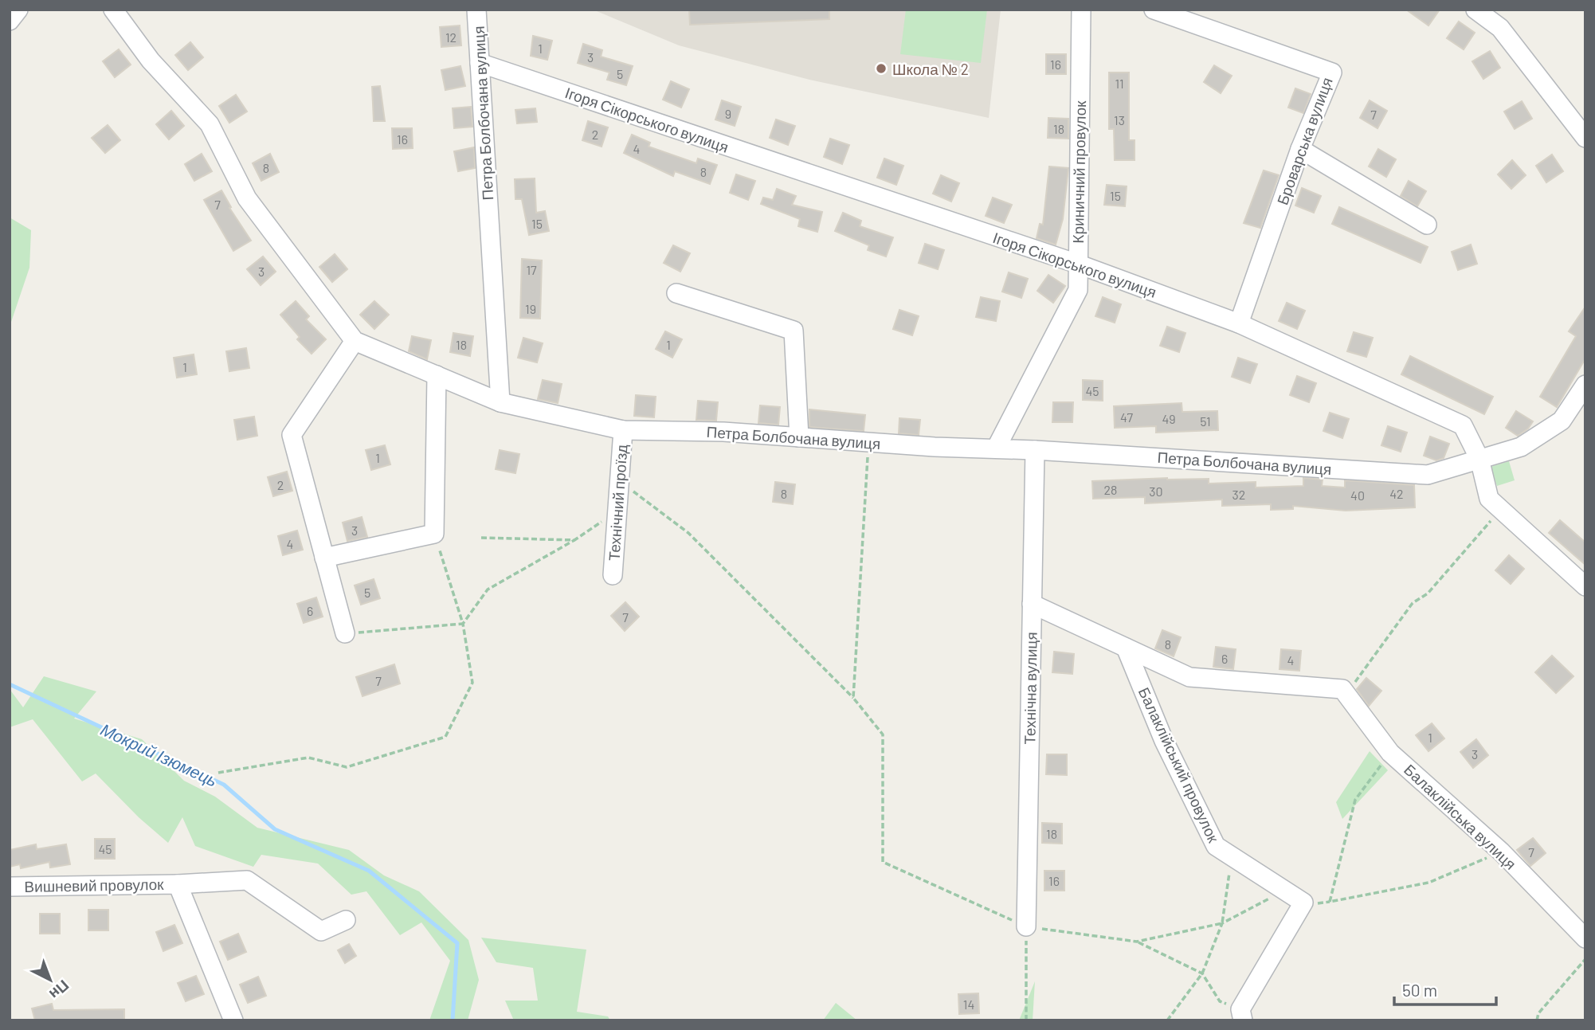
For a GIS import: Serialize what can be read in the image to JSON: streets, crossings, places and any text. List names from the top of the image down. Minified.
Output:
{"streets":{"street":["Петра Болбочана вулиця","Ігоря Сікорського вулиця","Броварська вулиця","Криничний провулок","Технічний проїзд","Технічна вулиця","Балаклійський провулок","Балаклійська вулиця","Вишневий провулок"]},"crossings":[["Петра Болбочана вулиця","Ігоря Сікорського вулиця"],["Петра Болбочана вулиця","Криничний провулок"],["Петра Болбочана вулиця","Технічний проїзд"],["Петра Болбочана вулиця","Технічна вулиця"],["Ігоря Сікорського вулиця","Броварська вулиця"],["Ігоря Сікорського вулиця","Криничний провулок"]],"water":["Мокрий Ізюмець"],"places":["Школа № 2"],"house_numbers":["12","1","3","16","5","11","9","7","13","18","2","16","4","8","8","15","7","15","17","3","19","18","1","1","45","47","49","51","1","2","28","30","8","42","32","40","3","4","5","6","7","8","6","4","7","1","3","18","45","7","16","14"],"scale_bar":"50 m","north":"bottom right"}
